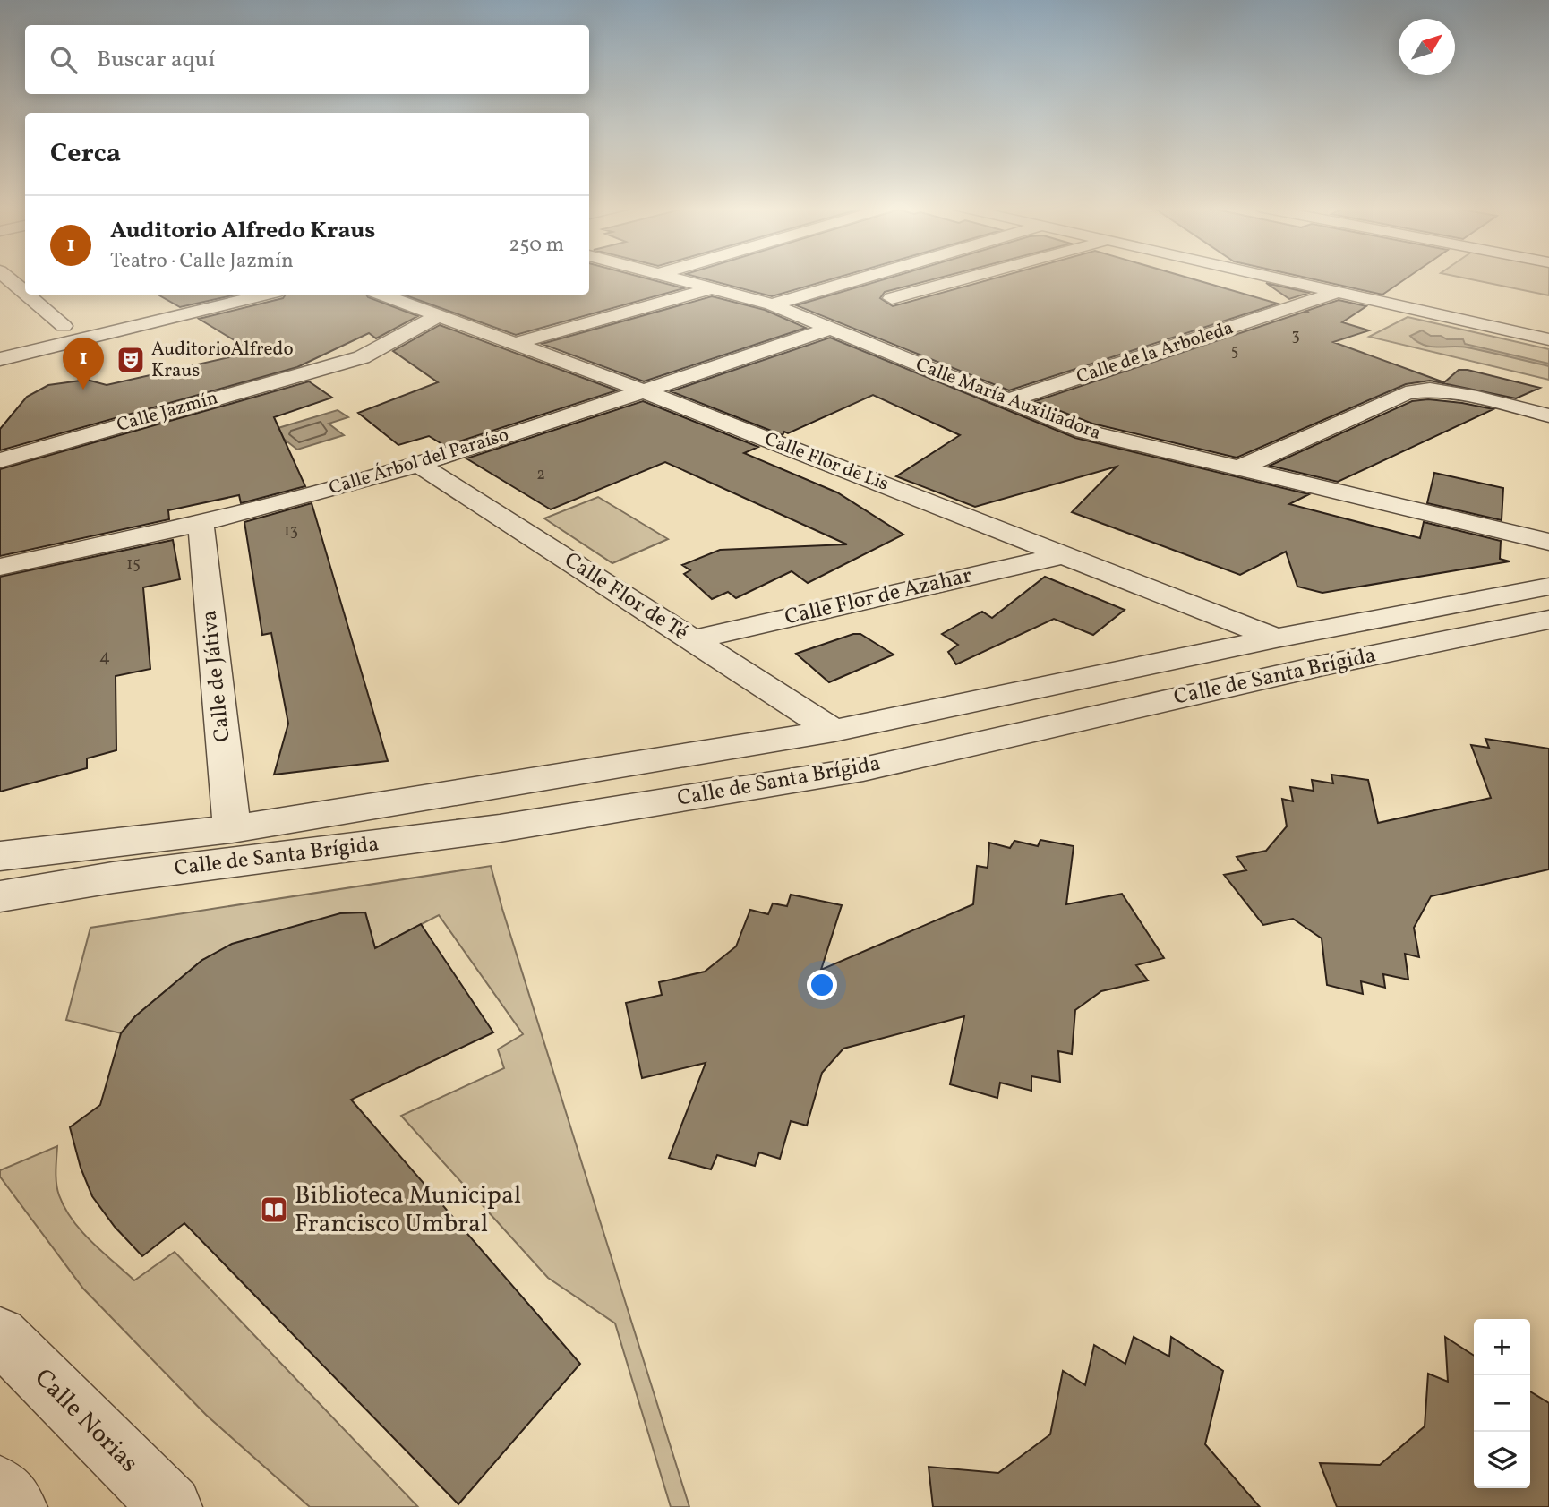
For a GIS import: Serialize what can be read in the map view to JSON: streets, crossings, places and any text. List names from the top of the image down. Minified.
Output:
{"streets":{"street":["Calle de la Arboleda","Calle María Auxiliadora","Calle Jazmín","Calle Árbol del Paraíso","Calle Flor de Lis","Calle Flor de Té","Calle Flor de Azahar","Calle de Játiva","Calle de Santa Brígida","Calle Norias"]},"crossings":[["Calle de la Arboleda","Calle María Auxiliadora"],["Calle María Auxiliadora","Calle Árbol del Paraíso"],["Calle Jazmín","Calle Flor de Lis"],["Calle Árbol del Paraíso","Calle Flor de Lis"],["Calle Árbol del Paraíso","Calle Flor de Té"],["Calle Árbol del Paraíso","Calle de Játiva"],["Calle Flor de Lis","Calle Flor de Azahar"],["Calle Flor de Lis","Calle de Santa Brígida"],["Calle Flor de Té","Calle Flor de Azahar"],["Calle Flor de Té","Calle de Santa Brígida"],["Calle de Játiva","Calle de Santa Brígida"]],"places":{"theatre":["AuditorioAlfredo Kraus"],"library":["Biblioteca Municipal Francisco Umbral"]},"house_numbers":["3","5","2","13","15","4"],"north":"top right","page":{"search":"Buscar aquí","heading":"Cerca","list":[{"mark":"1","name":"Auditorio Alfredo Kraus","note":"Teatro · Calle Jazmín","value":"250 m"}],"pins":"1","map_buttons":["+","−"]}}
